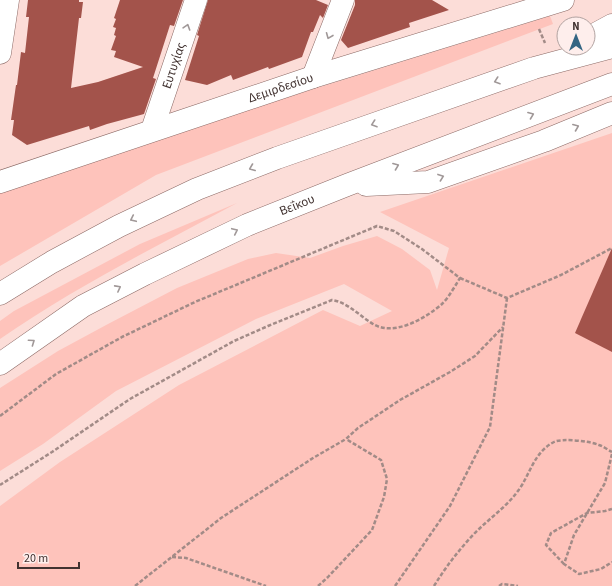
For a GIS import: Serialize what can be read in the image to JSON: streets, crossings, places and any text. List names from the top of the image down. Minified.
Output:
{"streets":{"main road":["Ευτυχίας","Δεμιρδεσίου","Βεΐκου"]},"crossings":[["Ευτυχίας","Δεμιρδεσίου"]],"scale_bar":"20 m","north":"top"}
